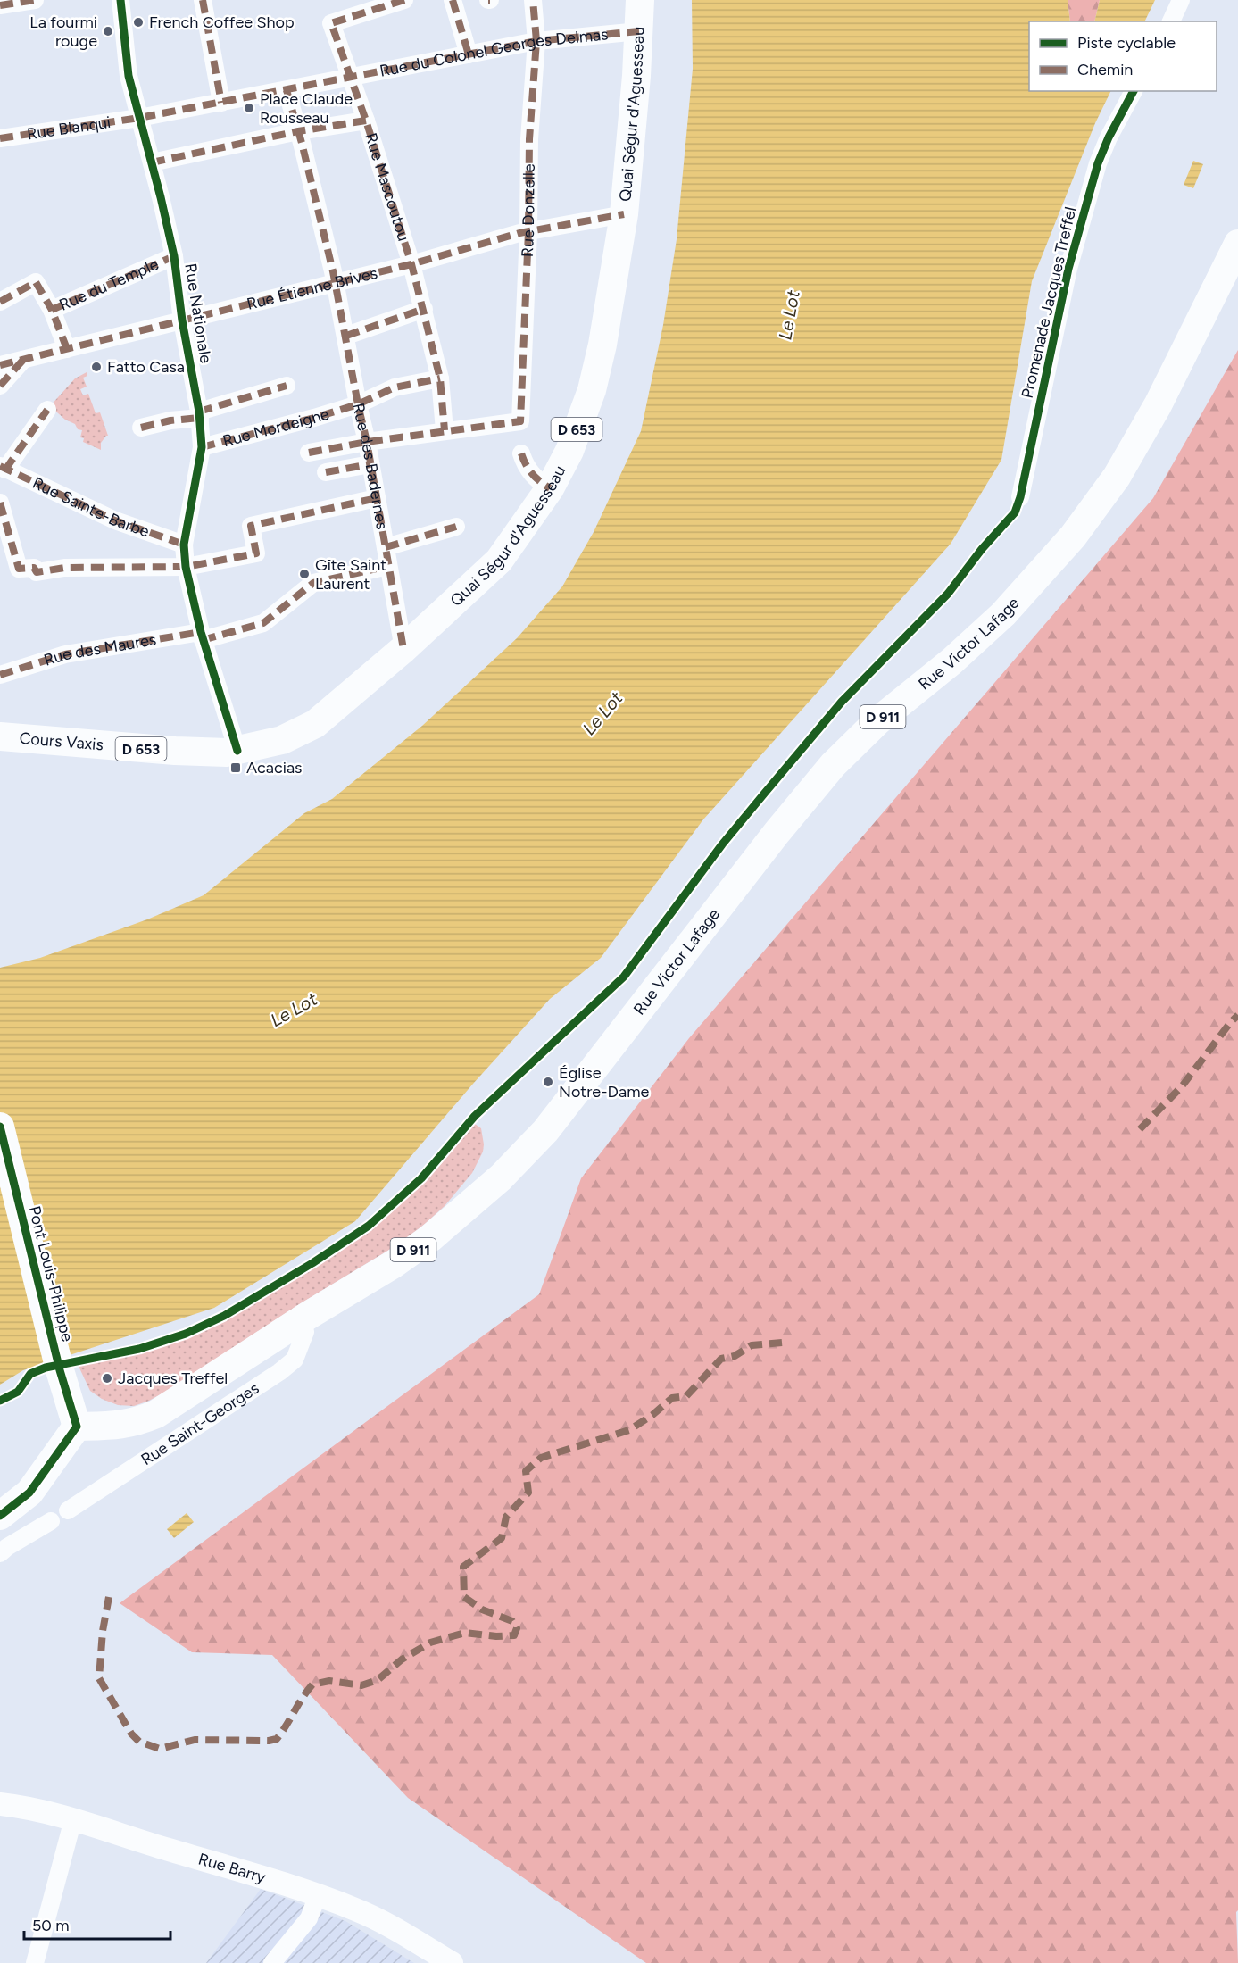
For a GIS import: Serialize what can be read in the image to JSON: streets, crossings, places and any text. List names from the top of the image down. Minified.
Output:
{"streets":{"main road":["Quai Ségur d'Aguesseau","D 653","Rue Victor Lafage","D 911","Cours Vaxis","Pont Louis-Philippe","Rue Saint-Georges"],"street":["Rue du Colonel Georges Delmas","Rue Blanqui","Rue Mascoutou","Rue Donzelle","Rue du Temple","Rue Étienne Brives","Promenade Jacques Treffel","Rue Nationale","Rue Mordeigne","Rue des Badernes","Rue Sainte-Barbe","Rue des Maures","Rue Barry"]},"crossings":[["Rue du Colonel Georges Delmas","Quai Ségur d'Aguesseau"],["Rue du Colonel Georges Delmas","Rue Mascoutou"],["Rue du Colonel Georges Delmas","Rue Donzelle"],["Quai Ségur d'Aguesseau","Rue Étienne Brives"],["Quai Ségur d'Aguesseau","Rue des Badernes"],["Quai Ségur d'Aguesseau","Cours Vaxis"],["Rue Blanqui","Rue Nationale"],["Rue Mascoutou","Rue Donzelle"],["Rue Mascoutou","Rue Étienne Brives"],["Rue Mascoutou","Rue Mordeigne"],["Rue Donzelle","Rue Étienne Brives"],["Rue du Temple","Rue Étienne Brives"],["Rue du Temple","Rue Nationale"],["Rue Étienne Brives","Rue Nationale"],["Rue Étienne Brives","Rue des Badernes"],["Rue Nationale","Rue Mordeigne"],["Rue Nationale","Rue Sainte-Barbe"],["Rue Nationale","Rue des Maures"],["Rue Nationale","Cours Vaxis"],["Rue Mordeigne","Rue des Badernes"],["Rue des Badernes","Rue des Maures"],["Rue Victor Lafage","Rue Saint-Georges"],["Pont Louis-Philippe","Rue Saint-Georges"]],"water":["Le Lot"],"places":{"other":["French Coffee Shop","La fourmi rouge","Place Claude Rousseau","Fatto Casa","Gîte Saint Laurent","Église Notre-Dame","Jacques Treffel"],"transit":["Acacias"]},"legend":["Piste cyclable","Chemin"],"scale_bar":"50 m"}
